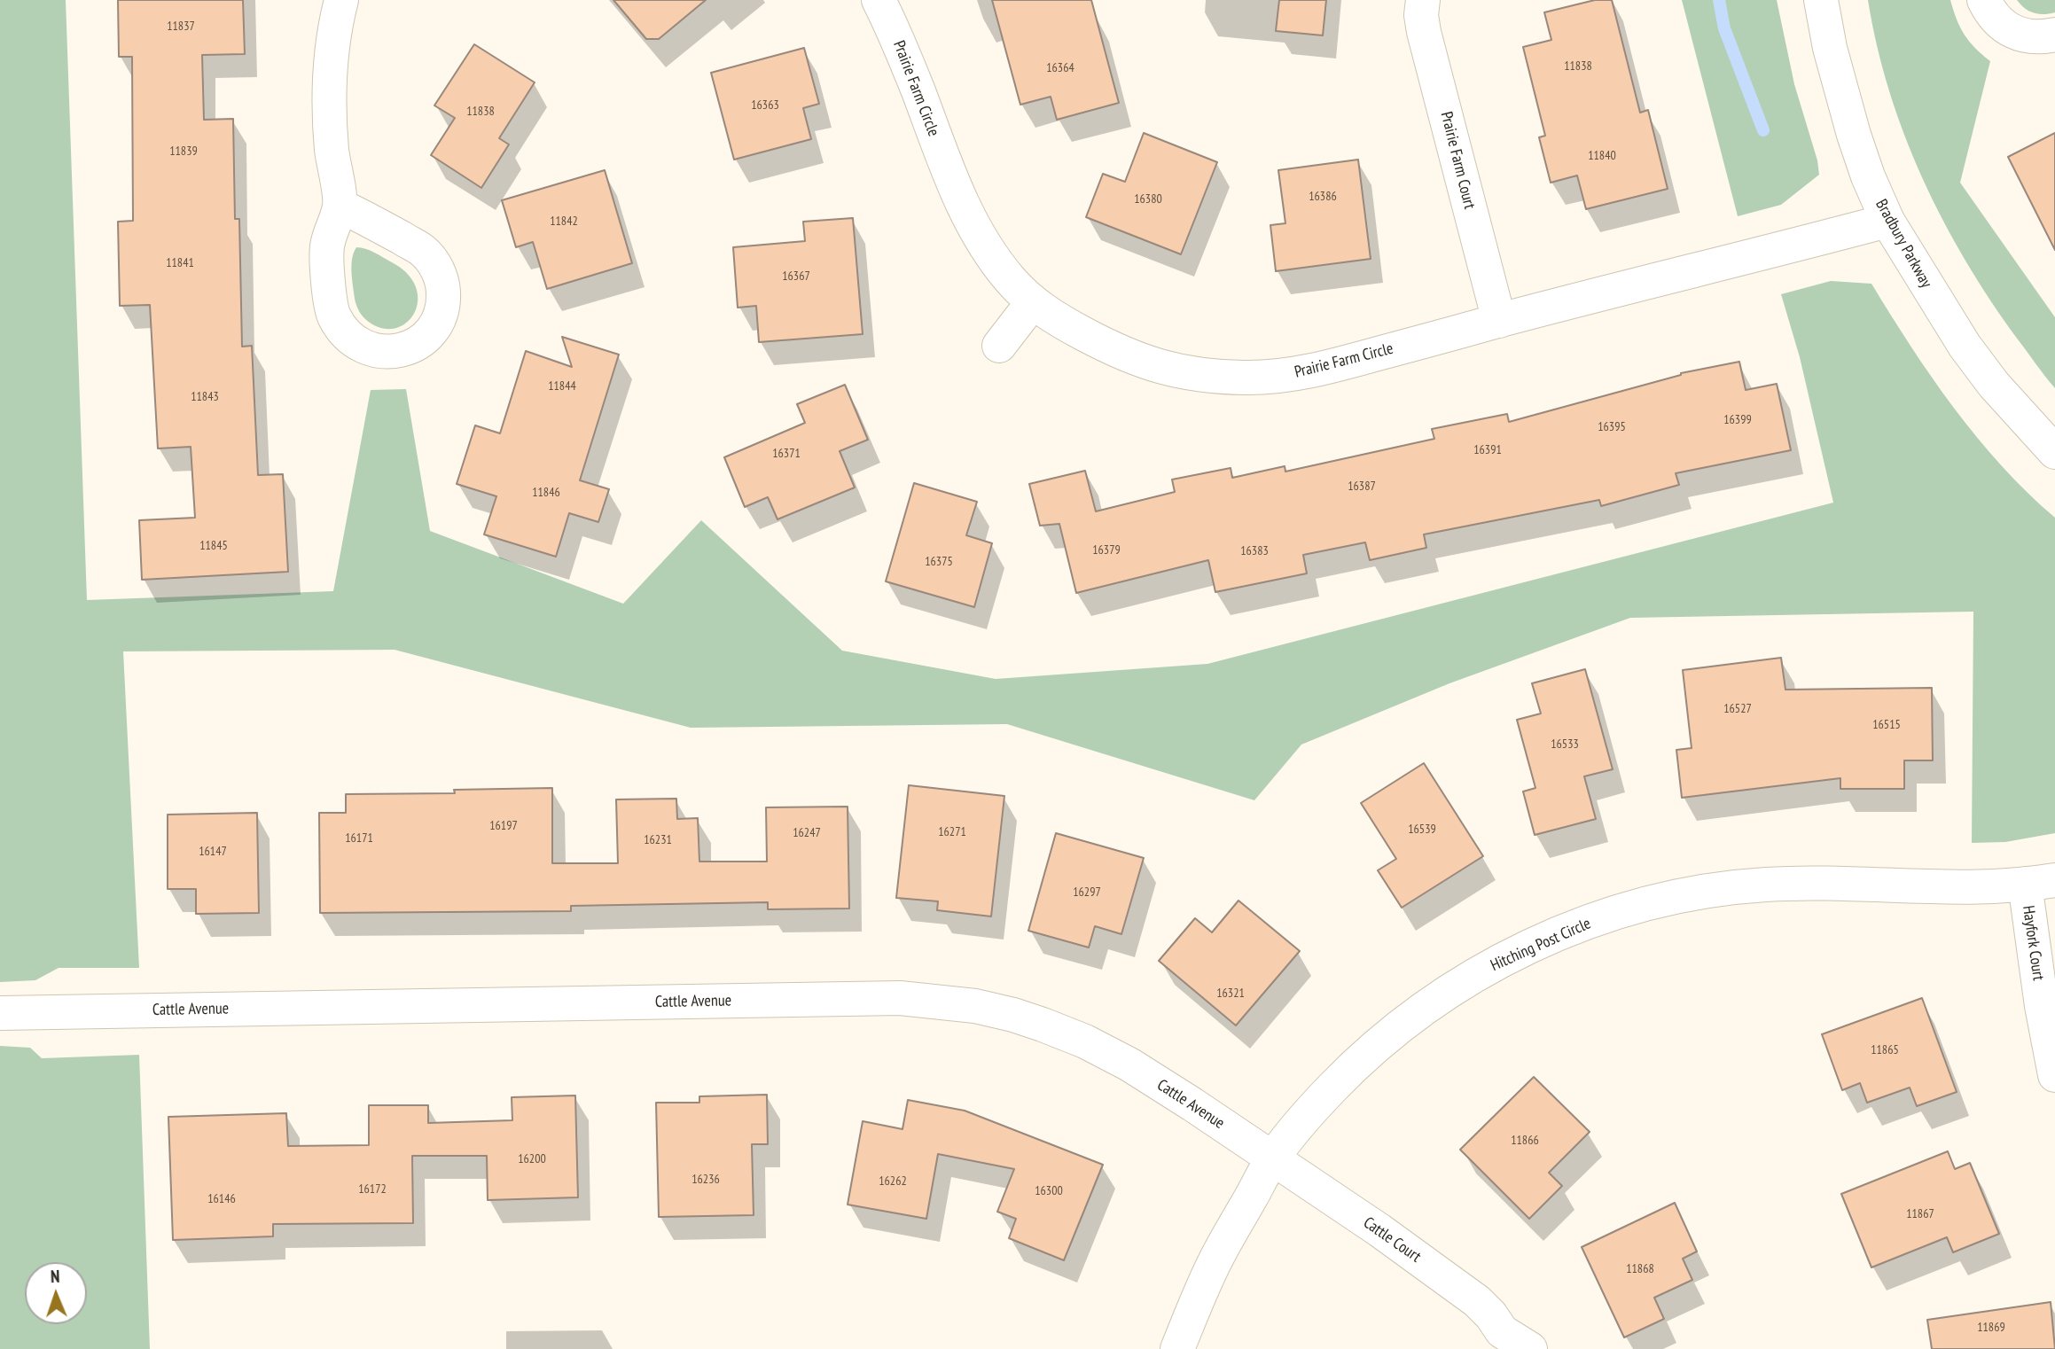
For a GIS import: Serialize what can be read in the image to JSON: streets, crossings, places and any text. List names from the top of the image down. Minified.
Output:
{"streets":{"street":["Prairie Farm Circle","Prairie Farm Court","Bradbury Parkway","Hayfork Court","Hitching Post Circle","Cattle Avenue","Cattle Court"]},"crossings":[["Prairie Farm Circle","Prairie Farm Court"],["Prairie Farm Circle","Bradbury Parkway"],["Hayfork Court","Hitching Post Circle"],["Hitching Post Circle","Cattle Avenue"],["Hitching Post Circle","Cattle Court"],["Cattle Avenue","Cattle Court"]],"house_numbers":["11837","11838","16364","16363","11838","11839","11840","16386","16380","11842","11841","16367","11844","11843","16399","16395","16391","16371","16387","11846","11845","16379","16383","16375","16527","16515","16533","16197","16539","16271","16247","16171","16231","16147","16297","16321","11865","11866","16200","16236","16262","16172","16300","16146","11867","11868","11869"],"north":"top"}
